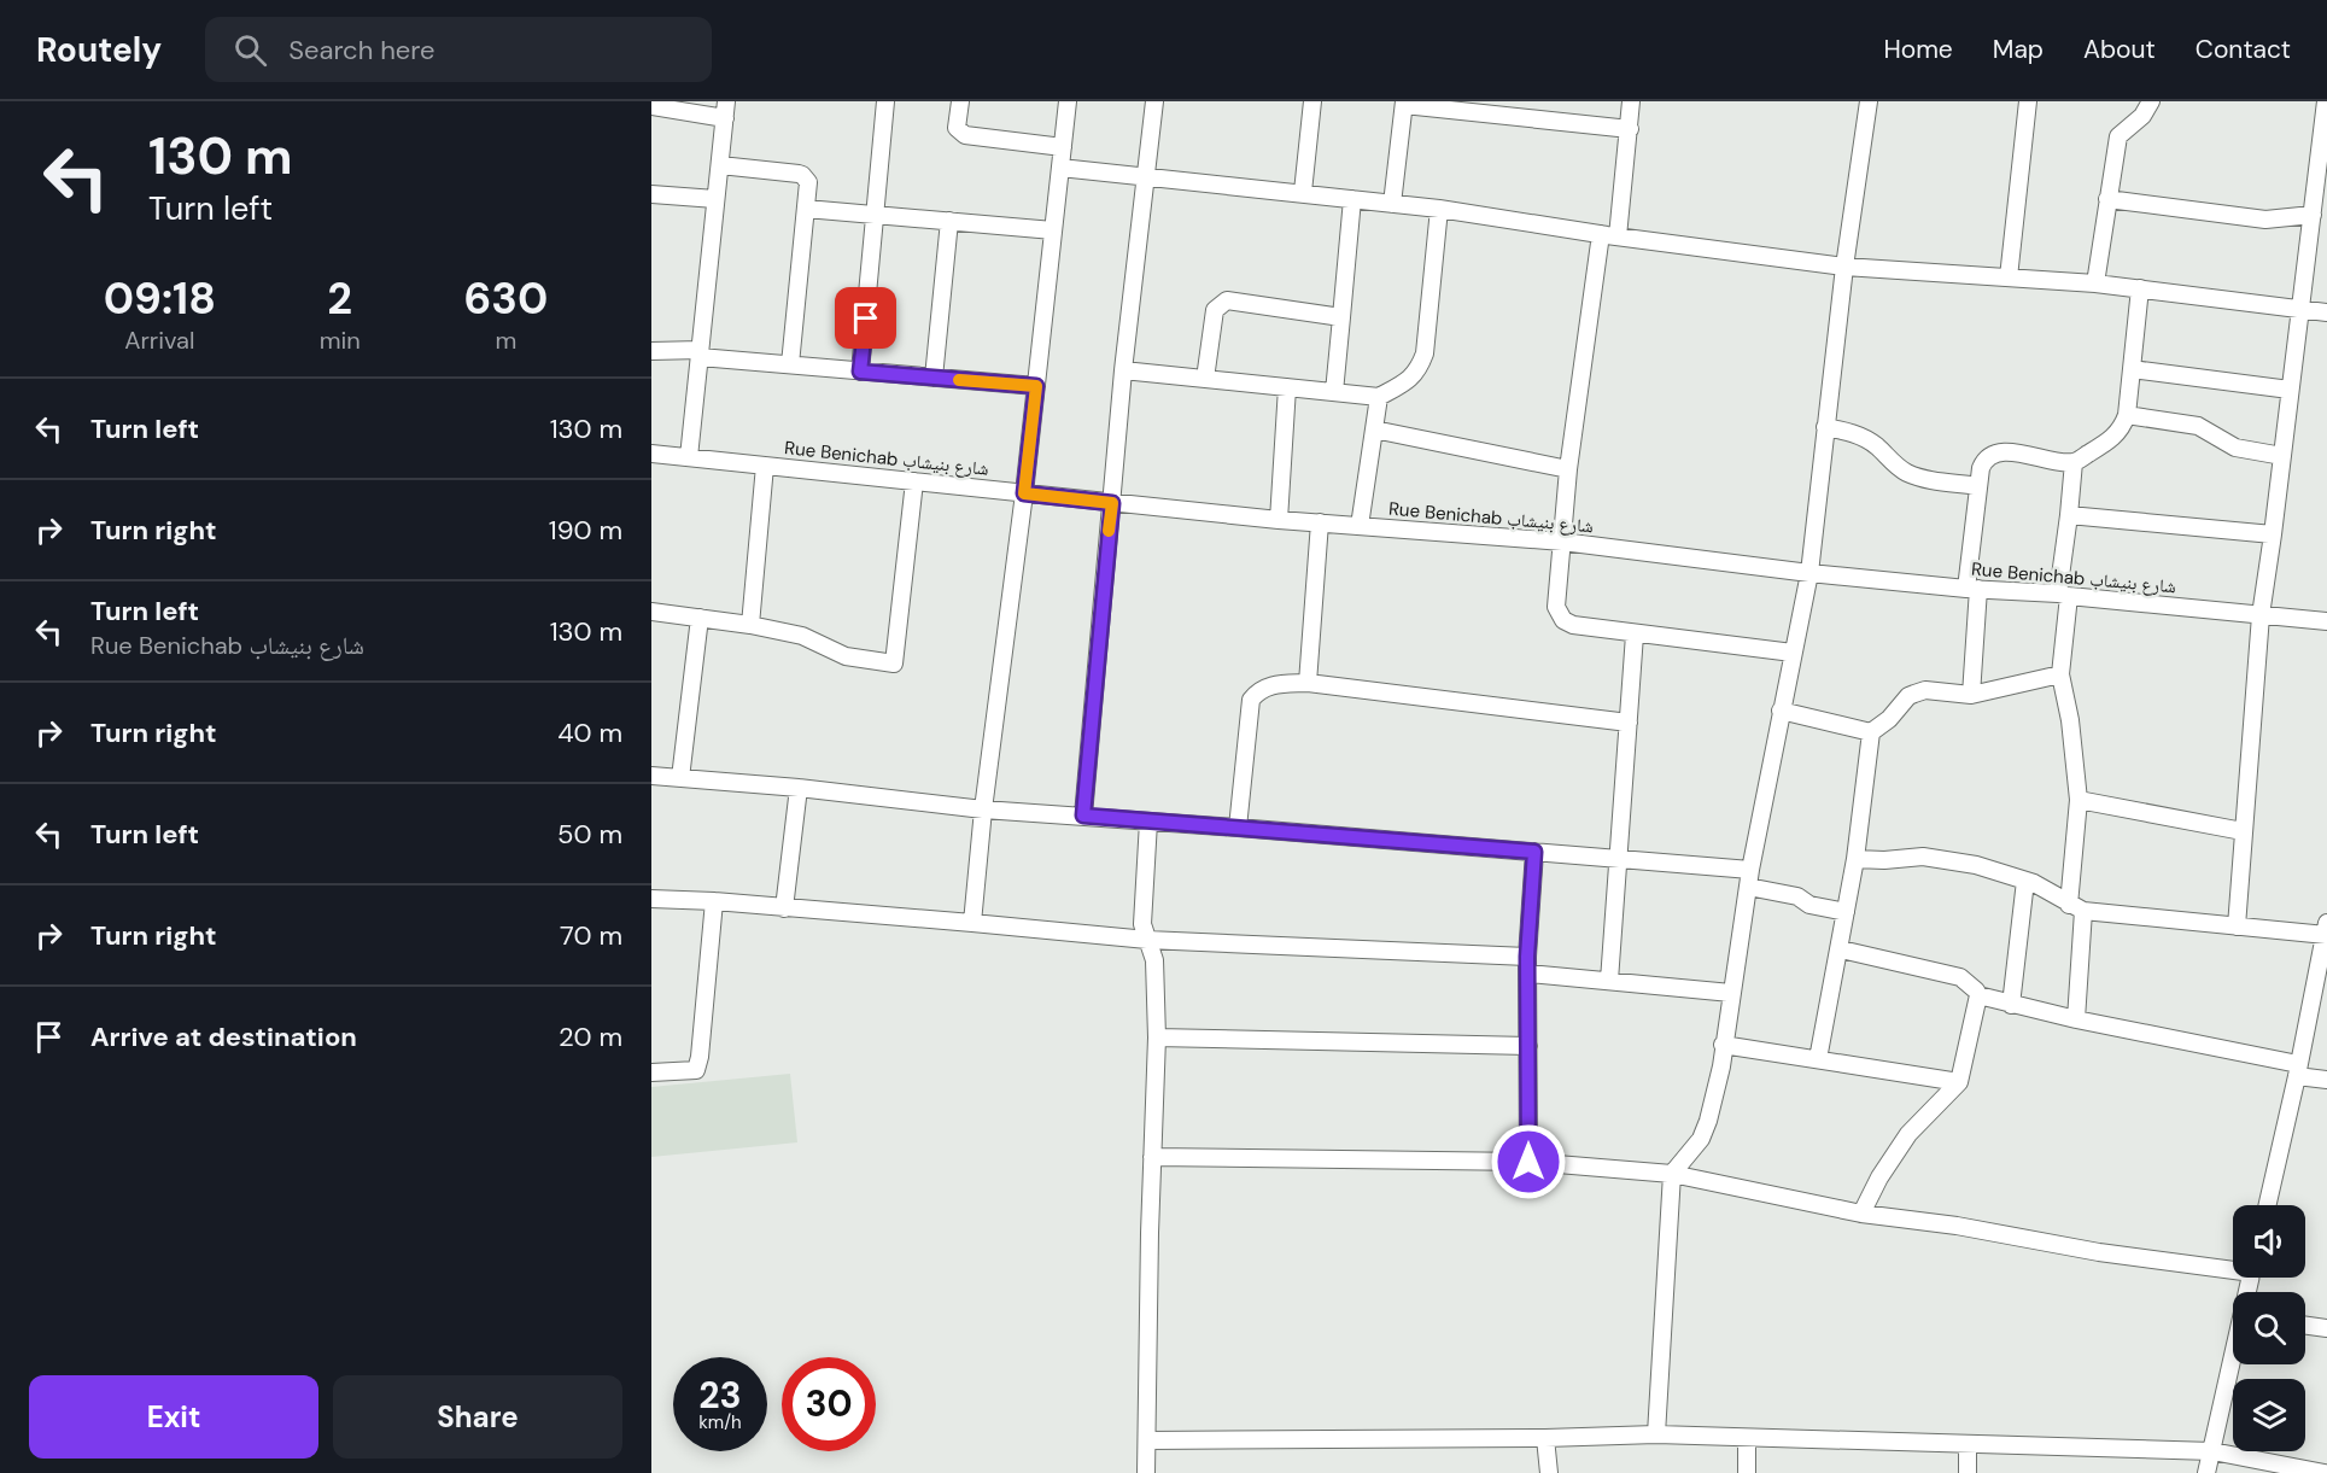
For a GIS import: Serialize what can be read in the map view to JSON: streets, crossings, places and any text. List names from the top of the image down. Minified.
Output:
{"streets":{"street":["Rue Benichab شارع بنيشاب"]},"page":{"header":"Routely","search":"Search here","nav":["Home","Map","About","Contact"],"turn":["130 m","Turn left"],"eta":["09:18","Arrival","2","min","630","m"],"list":[{"name":"Turn left","value":"130 m"},{"name":"Turn right","value":"190 m"},{"name":"Turn left","note":"Rue Benichab شارع بنيشاب","value":"130 m"},{"name":"Turn right","value":"40 m"},{"name":"Turn left","value":"50 m"},{"name":"Turn right","value":"70 m"},{"name":"Arrive at destination","value":"20 m"}],"speed":"23 km/h","limit":"30","buttons":["Exit","Share"]}}
